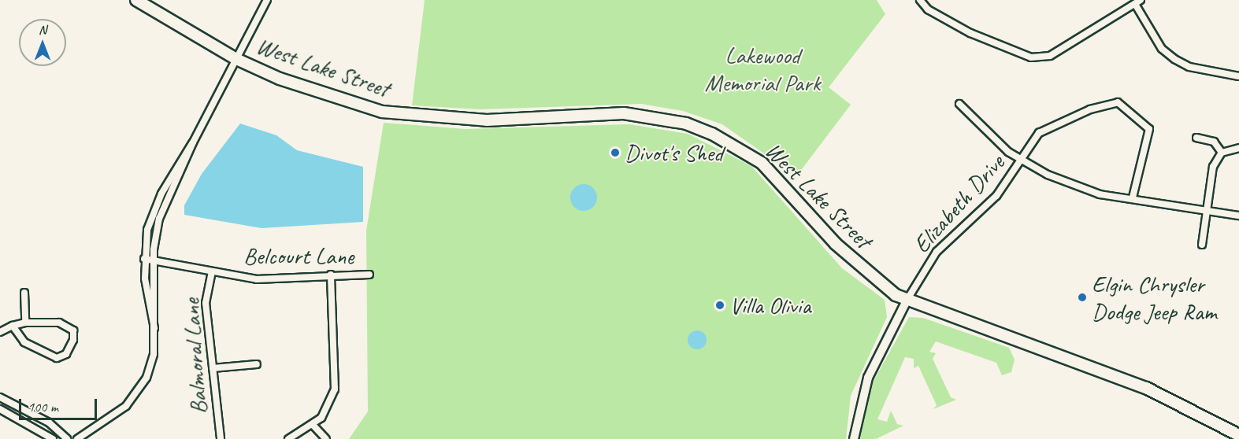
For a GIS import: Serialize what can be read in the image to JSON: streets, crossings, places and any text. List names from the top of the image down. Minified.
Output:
{"streets":{"highway":["West Lake Street"],"street":["Elizabeth Drive","Belcourt Lane","Balmoral Lane"]},"crossings":[["West Lake Street","Elizabeth Drive"],["Belcourt Lane","Balmoral Lane"]],"parks":["Lakewood Memorial Park"],"places":["Divot's Shed","Elgin Chrysler Dodge Jeep Ram","Villa Olivia"],"scale_bar":"100 m","north":"top"}
